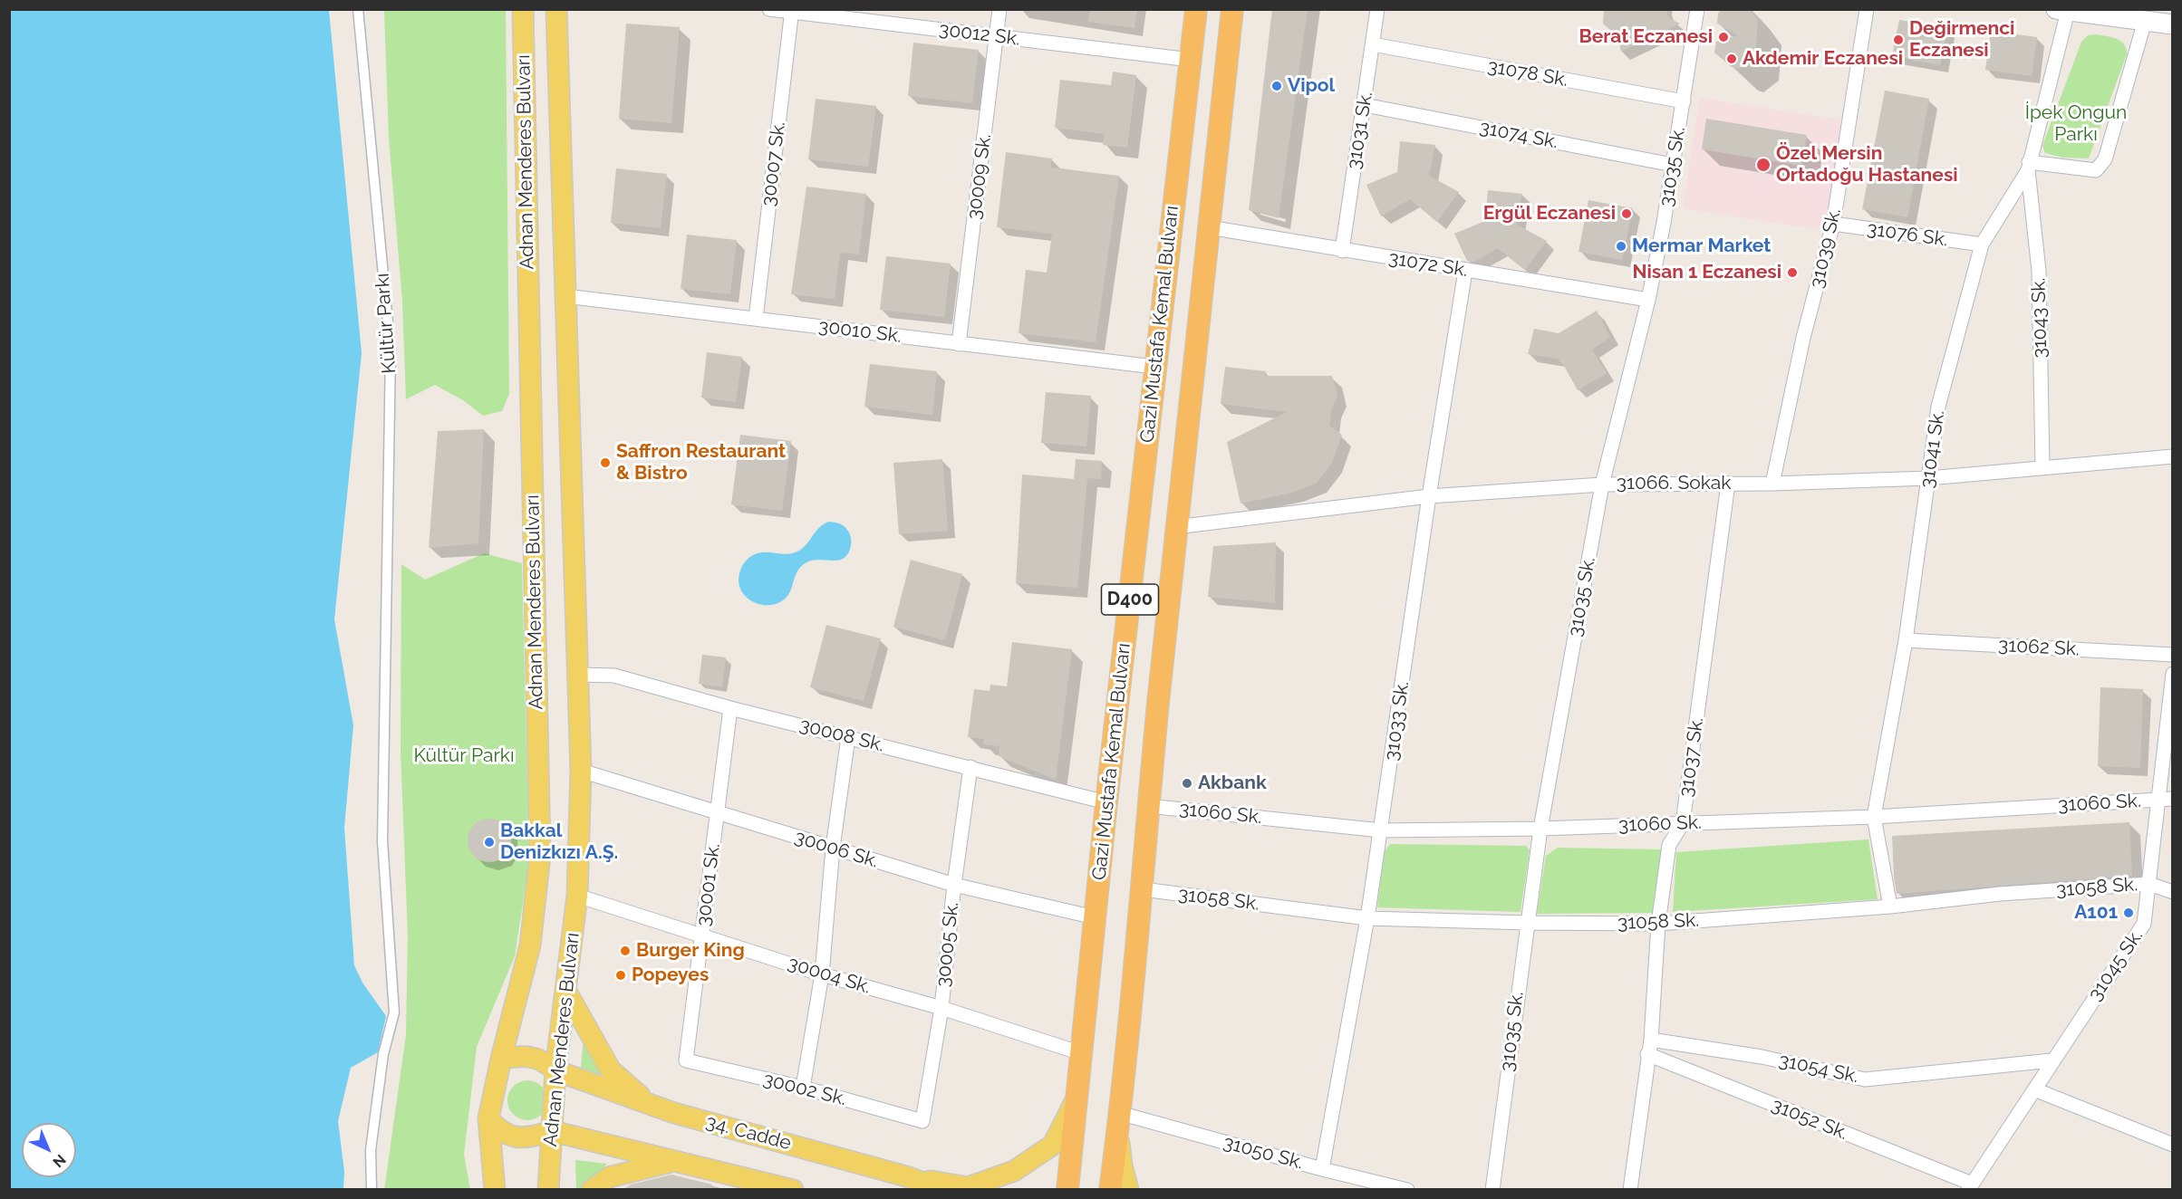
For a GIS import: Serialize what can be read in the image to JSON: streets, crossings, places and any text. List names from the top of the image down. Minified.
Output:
{"streets":{"highway":["Gazi Mustafa Kemal Bulvarı","D400"],"main road":["Adnan Menderes Bulvarı","34. Cadde"],"street":["30012 Sk.","31078 Sk.","31031 Sk.","31074 Sk.","30007 Sk.","31035 Sk.","30009 Sk.","31076 Sk.","31039 Sk.","31072 Sk.","31043 Sk.","Kültür Parkı","30010 Sk.","31041 Sk.","31066. Sokak","31062 Sk.","31033 Sk.","30008 Sk.","31037 Sk.","31060 Sk.","30006 Sk.","30001 Sk.","31058 Sk.","30005 Sk.","31045 Sk.","30004 Sk.","31054 Sk.","30002 Sk.","31052 Sk.","31050 Sk."]},"crossings":[["30012 Sk.","30007 Sk."],["30012 Sk.","30009 Sk."],["30012 Sk.","Gazi Mustafa Kemal Bulvarı"],["31078 Sk.","31031 Sk."],["31078 Sk.","31035 Sk."],["31031 Sk.","31074 Sk."],["31031 Sk.","31072 Sk."],["31074 Sk.","31035 Sk."],["Adnan Menderes Bulvarı","30010 Sk."],["Adnan Menderes Bulvarı","30008 Sk."],["Adnan Menderes Bulvarı","30006 Sk."],["Adnan Menderes Bulvarı","30004 Sk."],["Adnan Menderes Bulvarı","34. Cadde"],["30007 Sk.","30010 Sk."],["31035 Sk.","31072 Sk."],["31035 Sk.","31066. Sokak"],["31035 Sk.","31060 Sk."],["31035 Sk.","31058 Sk."],["30009 Sk.","30010 Sk."],["31076 Sk.","31039 Sk."],["31076 Sk.","31041 Sk."],["31039 Sk.","31066. Sokak"],["31072 Sk.","Gazi Mustafa Kemal Bulvarı"],["31072 Sk.","31033 Sk."],["31043 Sk.","31041 Sk."],["31043 Sk.","31066. Sokak"],["Gazi Mustafa Kemal Bulvarı","30010 Sk."],["Gazi Mustafa Kemal Bulvarı","31066. Sokak"],["Gazi Mustafa Kemal Bulvarı","30008 Sk."],["Gazi Mustafa Kemal Bulvarı","31060 Sk."],["Gazi Mustafa Kemal Bulvarı","30006 Sk."],["Gazi Mustafa Kemal Bulvarı","31058 Sk."],["Gazi Mustafa Kemal Bulvarı","30004 Sk."],["Gazi Mustafa Kemal Bulvarı","31050 Sk."],["31041 Sk.","31066. Sokak"],["31041 Sk.","31062 Sk."],["31041 Sk.","31060 Sk."],["31041 Sk.","31058 Sk."],["31066. Sokak","31033 Sk."],["31066. Sokak","31037 Sk."],["31033 Sk.","31060 Sk."],["31033 Sk.","31058 Sk."],["31033 Sk.","31050 Sk."],["30008 Sk.","30001 Sk."],["30008 Sk.","30005 Sk."],["31037 Sk.","31060 Sk."],["31037 Sk.","31058 Sk."],["31037 Sk.","31054 Sk."],["31037 Sk.","31052 Sk."],["31060 Sk.","31045 Sk."],["30006 Sk.","30001 Sk."],["30006 Sk.","30005 Sk."],["30001 Sk.","30004 Sk."],["30001 Sk.","30002 Sk."],["31058 Sk.","31045 Sk."],["30005 Sk.","30004 Sk."],["30005 Sk.","30002 Sk."],["31045 Sk.","31054 Sk."],["31045 Sk.","31052 Sk."]],"parks":["İpek Ongun Parkı","Kültür Parkı"],"places":["Berat Eczanesi","Değirmenci Eczanesi","Akdemir Eczanesi","Vipol","Özel Mersin Ortadoğu Hastanesi","Ergül Eczanesi","Mermar Market","Nisan 1 Eczanesi","Saffron Restaurant & Bistro","Akbank","Bakkal Denizkızı A.Ş.","A101","Burger King","Popeyes"],"north":"bottom right"}
